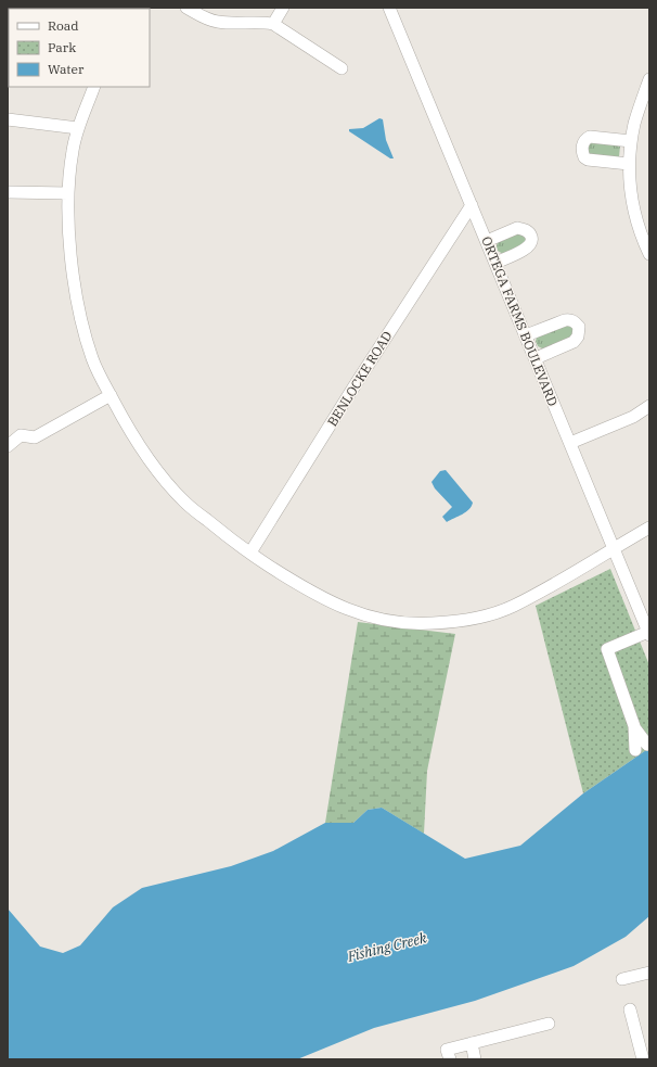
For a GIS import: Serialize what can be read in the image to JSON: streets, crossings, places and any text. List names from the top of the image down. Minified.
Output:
{"streets":{"street":["ORTEGA FARMS BOULEVARD","BENLOCKE ROAD"]},"crossings":[["ORTEGA FARMS BOULEVARD","BENLOCKE ROAD"]],"water":["Fishing Creek"],"legend":["Road","Park","Water"]}
